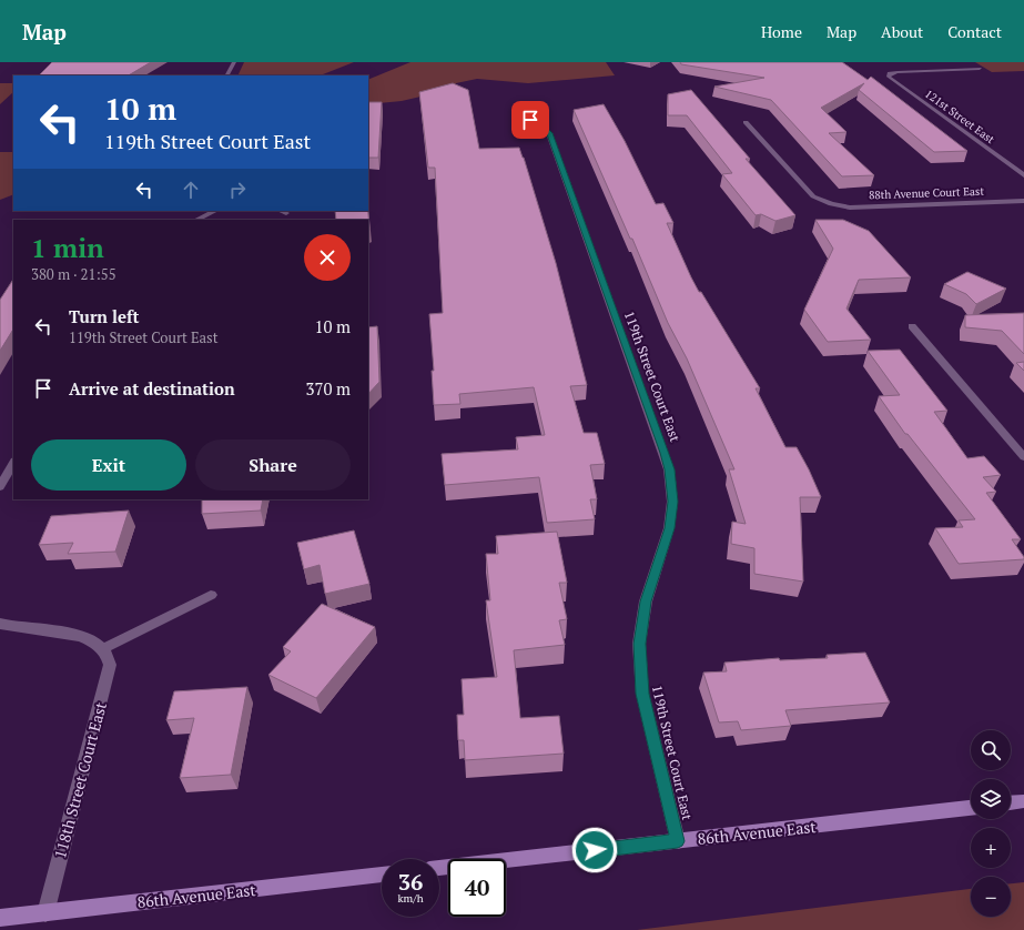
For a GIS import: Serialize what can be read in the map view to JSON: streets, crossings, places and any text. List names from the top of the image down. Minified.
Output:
{"streets":{"street":["121st Street East","88th Avenue Court East","119th Street Court East","118th Street Court East","86th Avenue East"]},"crossings":[["119th Street Court East","86th Avenue East"],["118th Street Court East","86th Avenue East"]],"page":{"header":"Map","nav":["Home","Map","About","Contact"],"turn":["10 m","119th Street Court East"],"heading":["1 min","380 m · 21:55"],"list":[{"name":"Turn left","note":"119th Street Court East","value":"10 m"},{"name":"Arrive at destination","value":"370 m"}],"buttons":["Exit","Share"],"map_buttons":["+","−"],"speed":"36 km/h","limit":"40"}}
